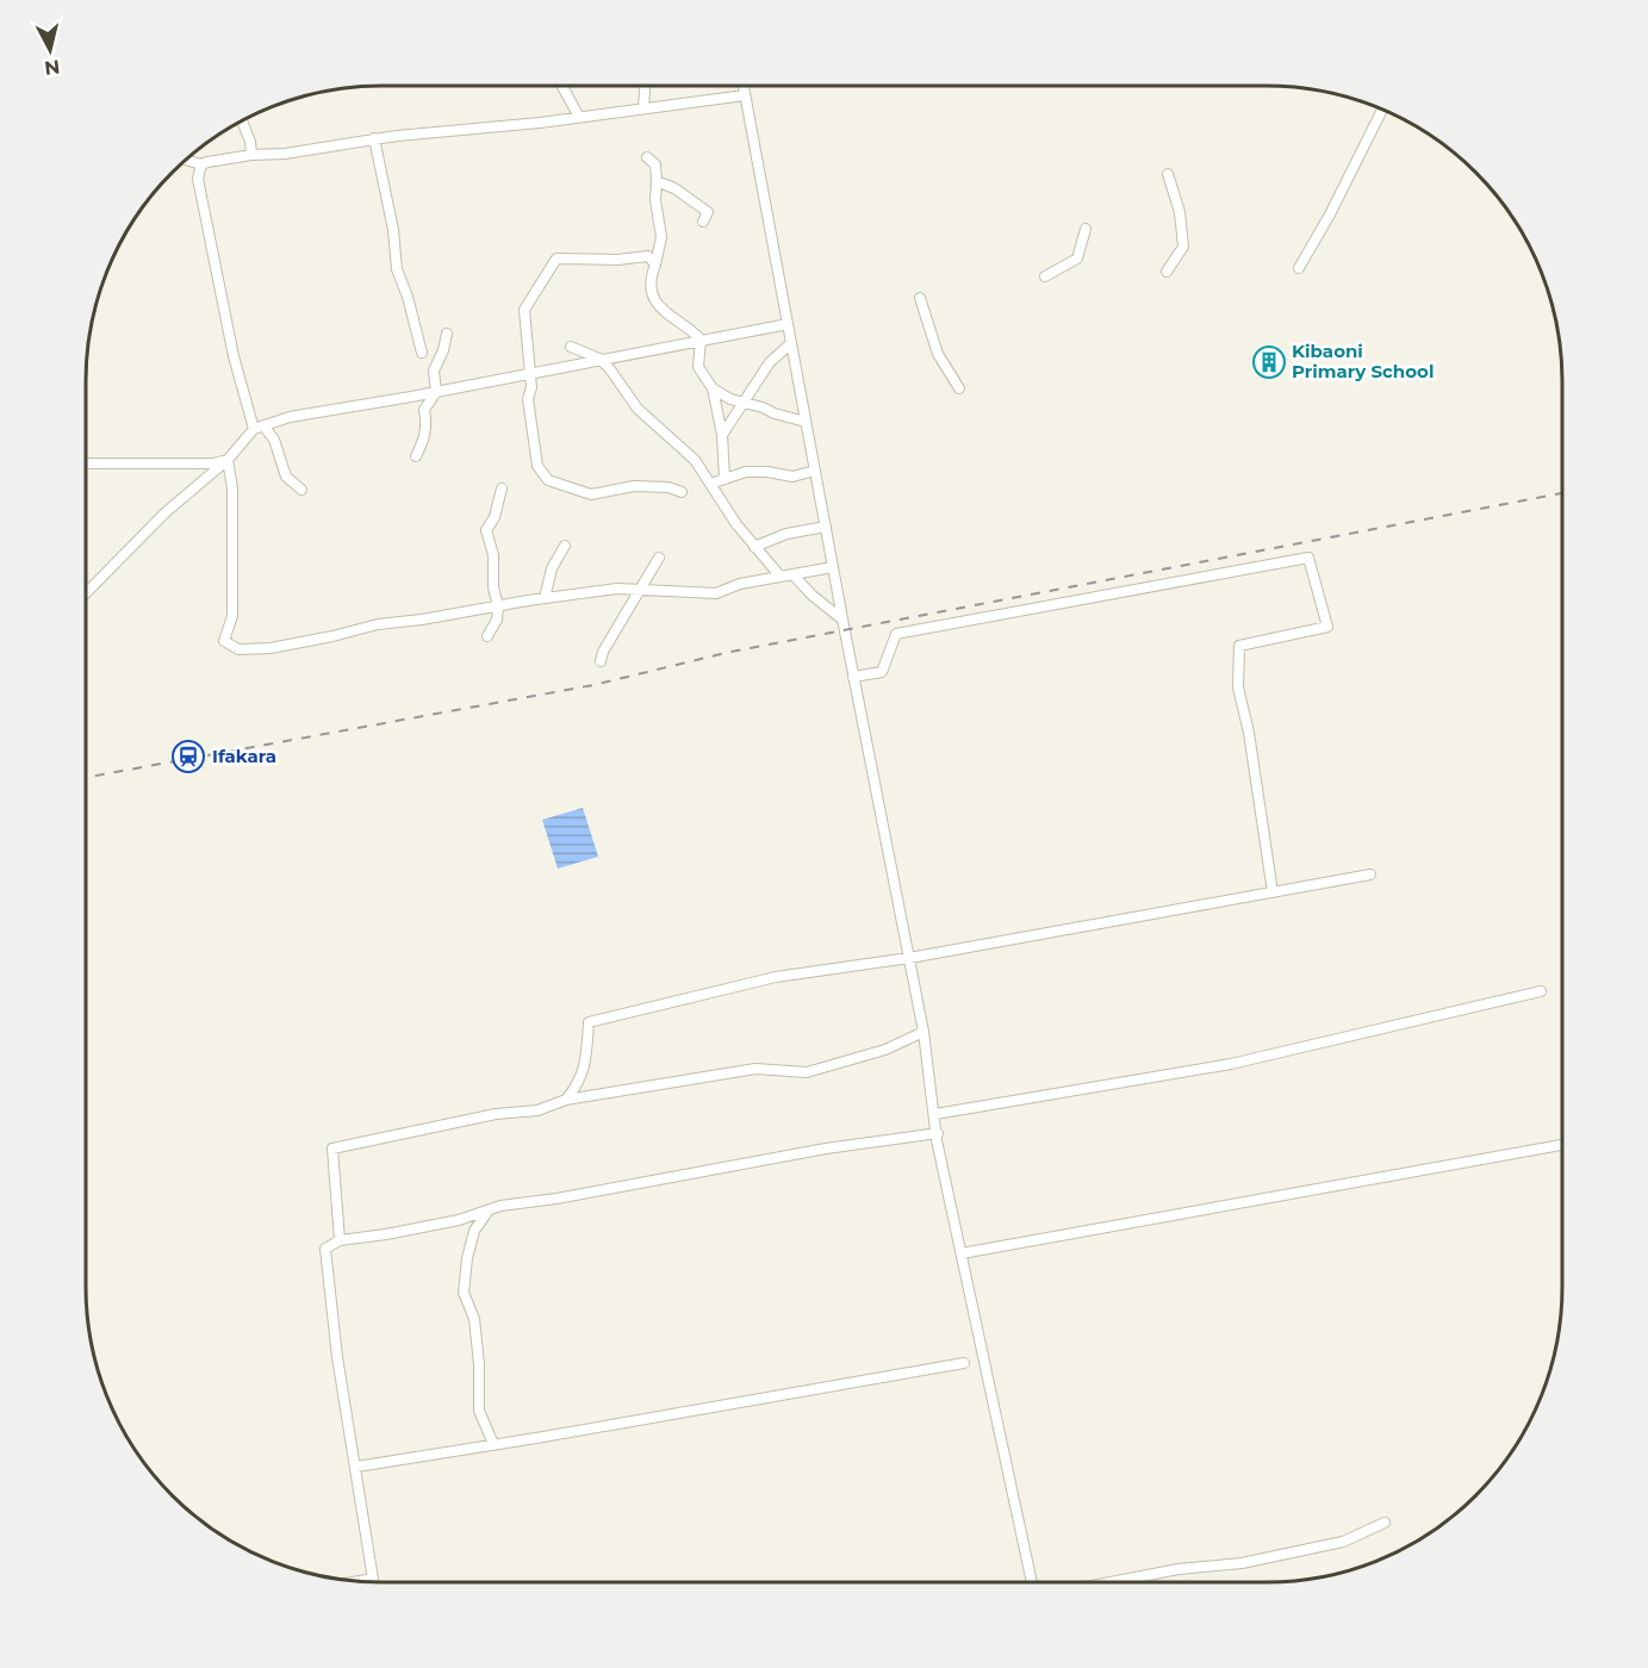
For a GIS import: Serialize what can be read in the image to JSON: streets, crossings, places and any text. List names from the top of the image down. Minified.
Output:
{"places":{"building":["Kibaoni Primary School"],"station":["Ifakara"]},"north":"bottom"}
